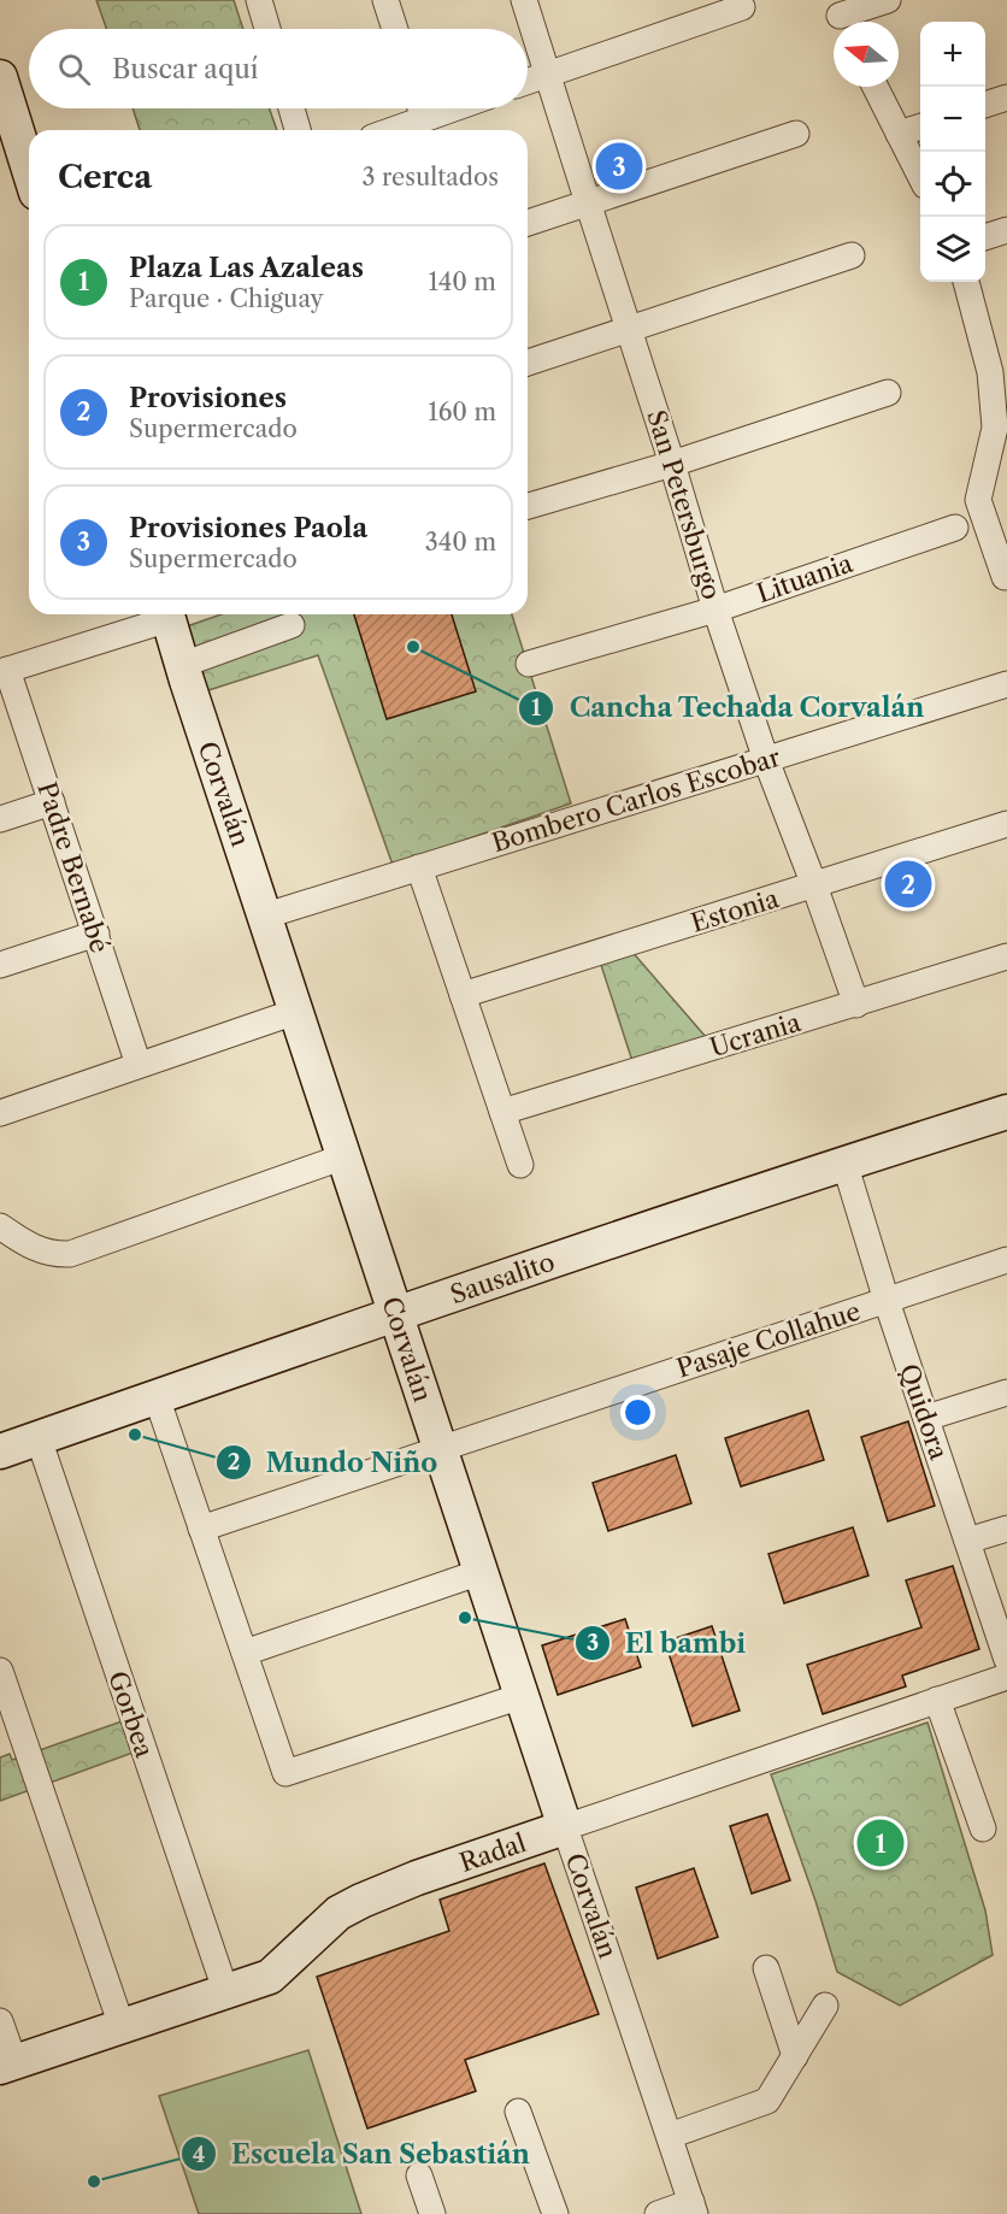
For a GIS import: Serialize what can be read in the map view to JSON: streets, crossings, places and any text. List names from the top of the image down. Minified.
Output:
{"streets":{"street":["San Petersburgo","Lituania","Corvalán","Bombero Carlos Escobar","Padre Bernabé","Estonia","Ucrania","Sausalito","Pasaje Collahue","Quidora","Gorbea","Radal"]},"crossings":[["San Petersburgo","Lituania"],["San Petersburgo","Bombero Carlos Escobar"],["San Petersburgo","Estonia"],["San Petersburgo","Ucrania"],["Corvalán","Bombero Carlos Escobar"],["Corvalán","Sausalito"],["Corvalán","Pasaje Collahue"],["Corvalán","Radal"],["Sausalito","Quidora"],["Sausalito","Gorbea"],["Pasaje Collahue","Quidora"],["Gorbea","Radal"]],"places":["Cancha Techada Corvalán","Mundo Niño","El bambi","Escuela San Sebastián"],"north":"left","page":{"map_buttons":["+","−"],"search":"Buscar aquí","heading":["Cerca","3 resultados"],"pins":["3","2","1"],"list":[{"mark":"1","name":"Plaza Las Azaleas","note":"Parque · Chiguay","value":"140 m"},{"mark":"2","name":"Provisiones","note":"Supermercado","value":"160 m"},{"mark":"3","name":"Provisiones Paola","note":"Supermercado","value":"340 m"}]}}
